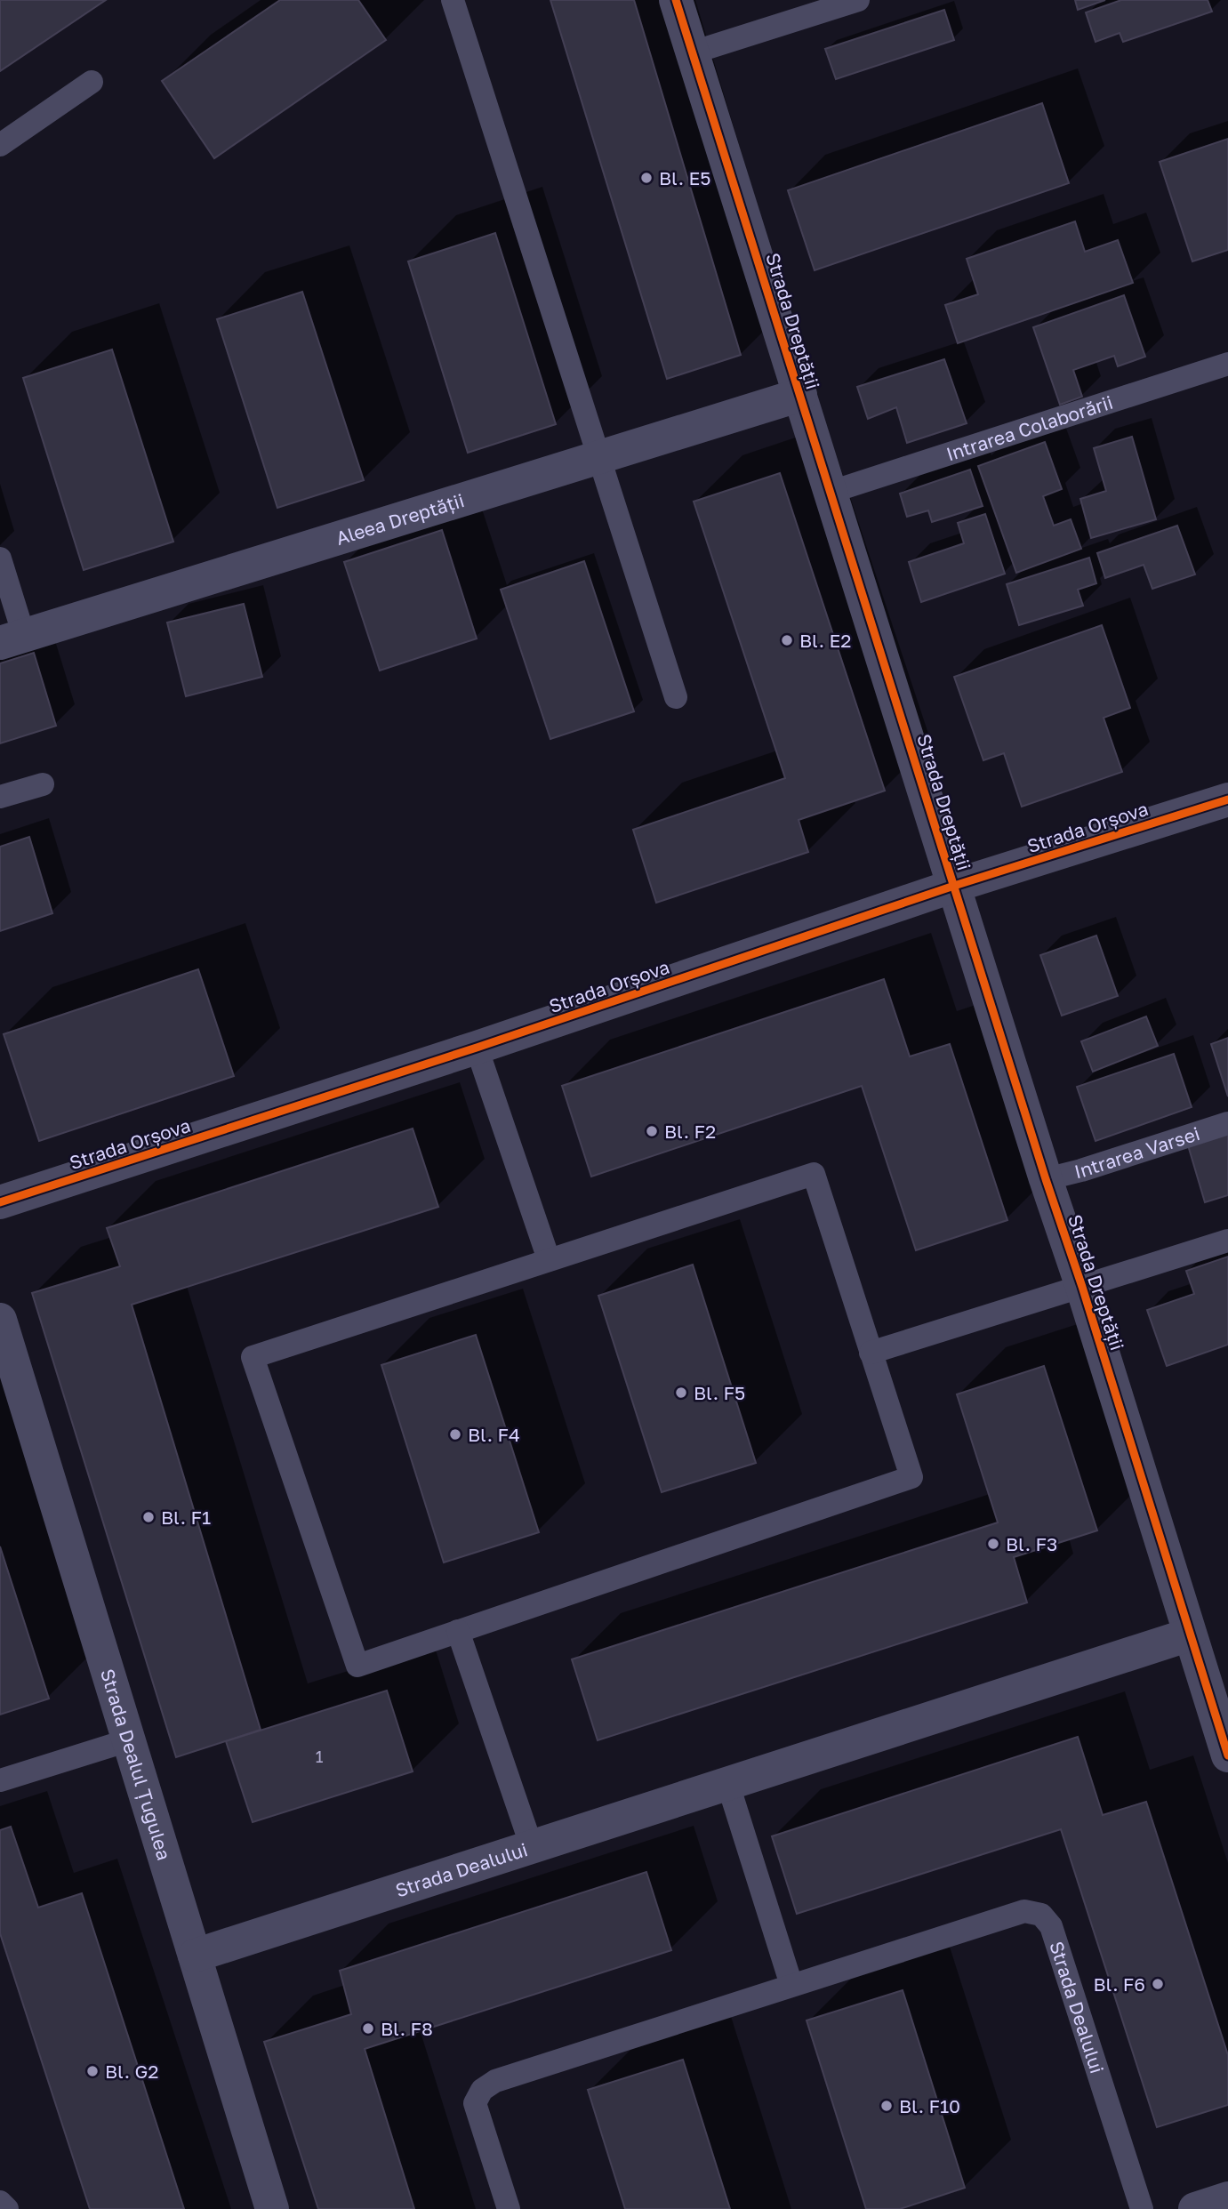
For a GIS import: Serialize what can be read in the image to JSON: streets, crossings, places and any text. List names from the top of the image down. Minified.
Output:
{"streets":{"street":["Strada Dreptății","Aleea Dreptății","Strada Orșova","Strada Dealul Țugulea","Strada Dealului"],"lane":["Intrarea Colaborării","Intrarea Varsei"]},"crossings":[["Strada Dreptății","Intrarea Colaborării"],["Strada Dreptății","Aleea Dreptății"],["Strada Dreptății","Strada Orșova"],["Strada Dreptății","Intrarea Varsei"],["Strada Dreptății","Strada Dealului"],["Strada Dealul Țugulea","Strada Dealului"]],"places":["Bl. E5","Bl. E2","Bl. F2","Bl. F5","Bl. F4","Bl. F1","Bl. F3","Bl. F6","Bl. F8","Bl. G2","Bl. F10"],"house_numbers":["1"]}
